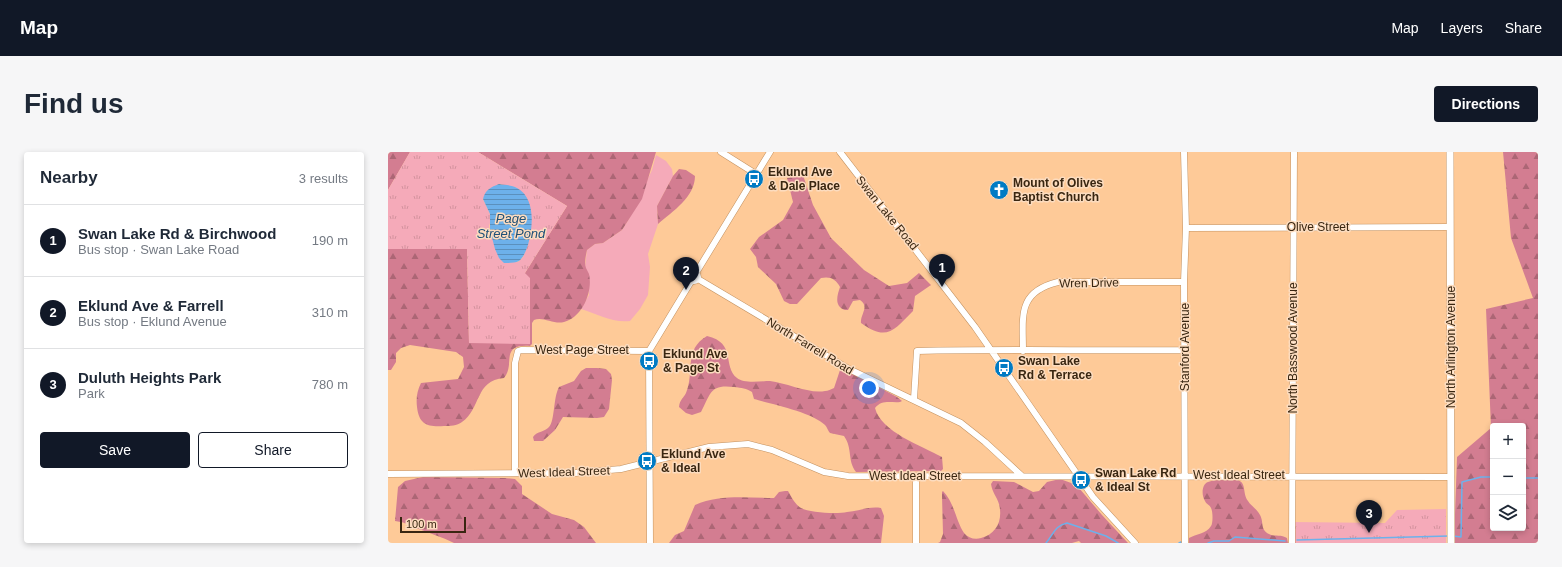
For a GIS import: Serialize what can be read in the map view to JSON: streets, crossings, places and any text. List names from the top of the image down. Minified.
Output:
{"streets":{"main road":["North Arlington Avenue"],"street":["Swan Lake Road","Olive Street","Wren Drive","North Farrell Road","Stanford Avenue","North Basswood Avenue","West Page Street","West Ideal Street"]},"crossings":[["Swan Lake Road","West Ideal Street"],["Olive Street","Stanford Avenue"],["Olive Street","North Arlington Avenue"],["Olive Street","North Basswood Avenue"],["Wren Drive","Stanford Avenue"],["North Farrell Road","West Ideal Street"],["Stanford Avenue","West Ideal Street"],["North Arlington Avenue","West Ideal Street"],["North Basswood Avenue","West Ideal Street"],["West Page Street","West Ideal Street"]],"water":["Page Street Pond"],"places":{"bus stop":["Eklund Ave & Dale Place","Eklund Ave & Page St","Swan Lake Rd & Terrace","Eklund Ave & Ideal","Swan Lake Rd & Ideal St"],"church":["Mount of Olives Baptist Church"]},"scale_bar":"100 m","page":{"header":"Map","nav":["Map","Layers","Share"],"buttons":["Directions",["Save","Share"]],"title":"Find us","heading":["Nearby","3 results"],"list":[{"mark":"1","name":"Swan Lake Rd & Birchwood","note":"Bus stop · Swan Lake Road","value":"190 m"},{"mark":"2","name":"Eklund Ave & Farrell","note":"Bus stop · Eklund Avenue","value":"310 m"},{"mark":"3","name":"Duluth Heights Park","note":"Park","value":"780 m"}],"pins":["1","2","3"],"map_buttons":["+","−"],"scale":"100 m"}}
